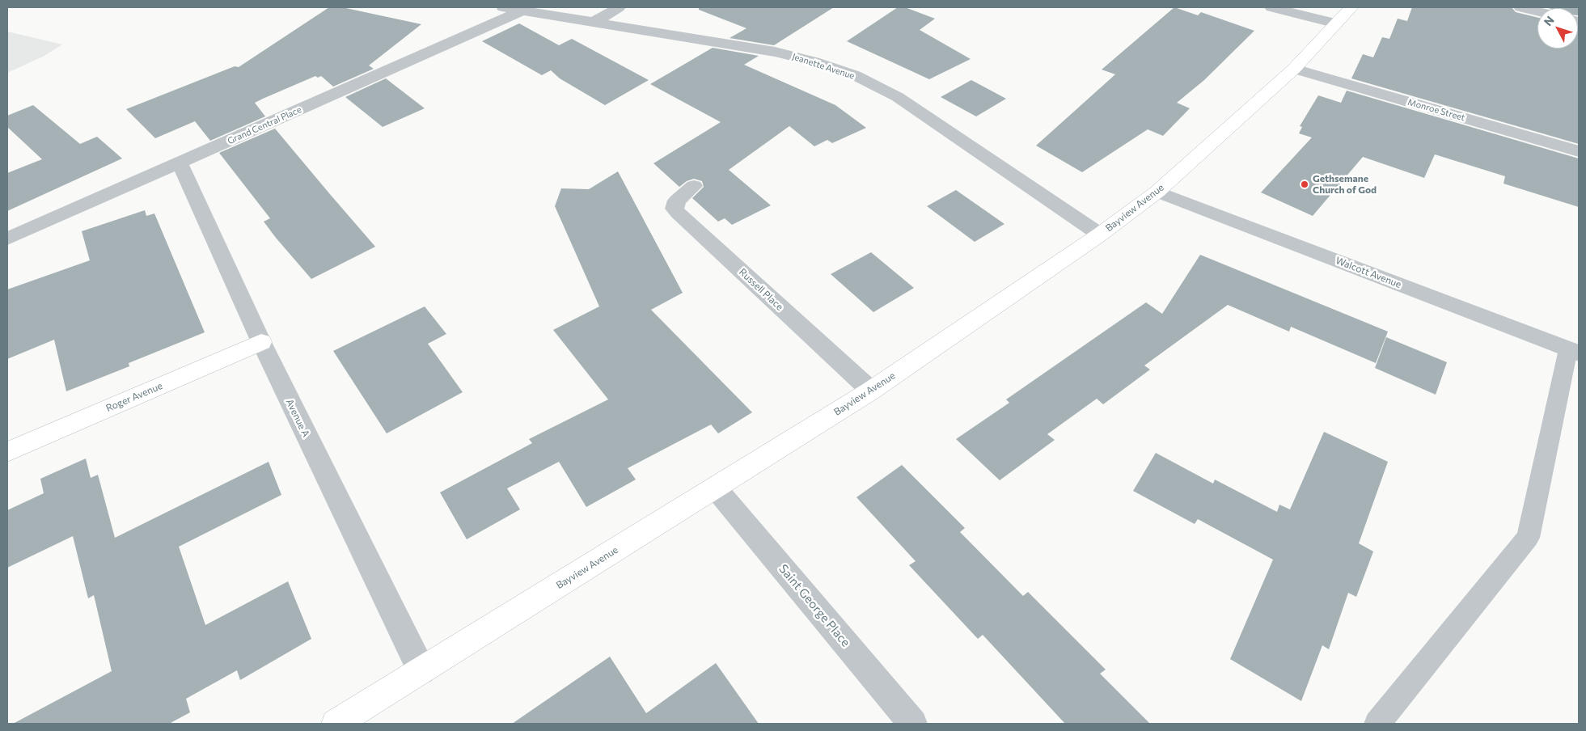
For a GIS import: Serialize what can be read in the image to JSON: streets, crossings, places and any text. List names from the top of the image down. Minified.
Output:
{"streets":{"street":["Jeanette Avenue","Monroe Street","Grand Central Place","Bayview Avenue","Walcott Avenue","Russell Place","Roger Avenue","Avenue A","Saint George Place"]},"crossings":[["Jeanette Avenue","Grand Central Place"],["Jeanette Avenue","Bayview Avenue"],["Monroe Street","Bayview Avenue"],["Grand Central Place","Avenue A"],["Bayview Avenue","Walcott Avenue"],["Bayview Avenue","Russell Place"],["Bayview Avenue","Avenue A"],["Bayview Avenue","Saint George Place"],["Roger Avenue","Avenue A"]],"places":["Gethsemane Church of God"],"north":"top left"}
